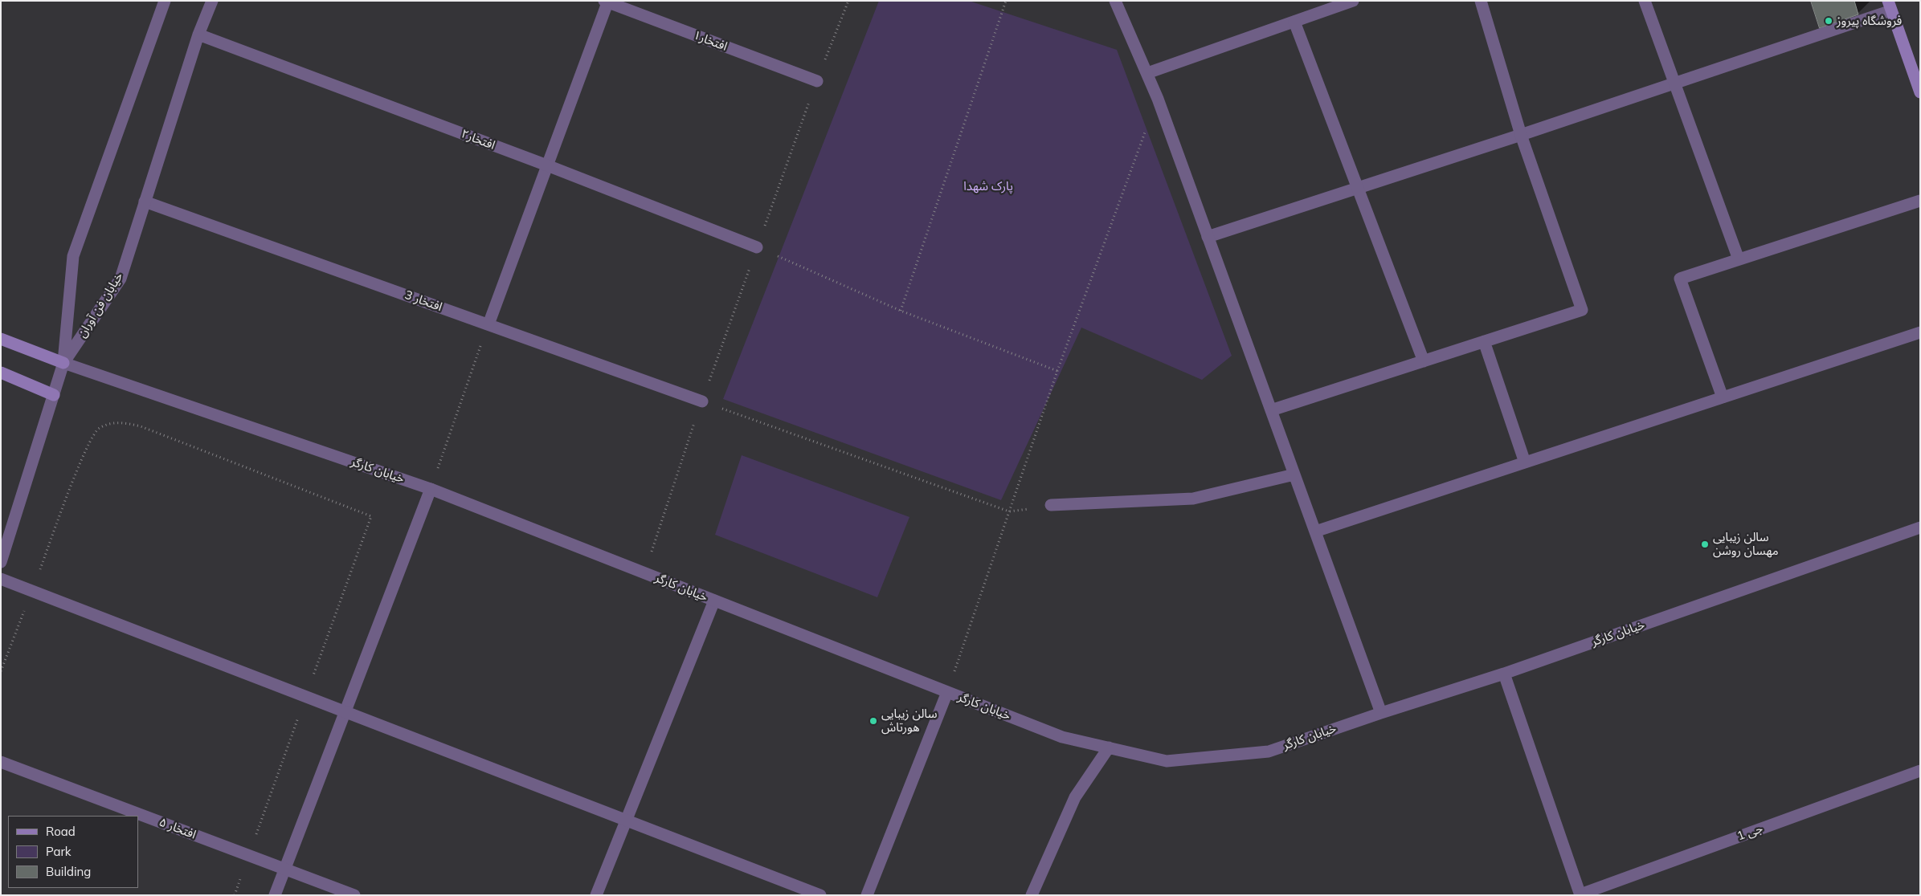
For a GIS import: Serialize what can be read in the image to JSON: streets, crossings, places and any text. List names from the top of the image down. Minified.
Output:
{"streets":{"street":["افتخار۱","افتخار۲","افتخار 3","خیابان فن آوران","خیابان کارگر","افتخار ۵","جی 1"]},"crossings":[["افتخار۲","خیابان فن آوران"],["افتخار 3","خیابان فن آوران"],["خیابان فن آوران","خیابان کارگر"]],"parks":["پارک شهدا"],"places":["فروشگاه پیروز","سالن زیبایی مهسان روشن","سالن زیبایی هورتاش"],"legend":["Road","Park","Building"]}
